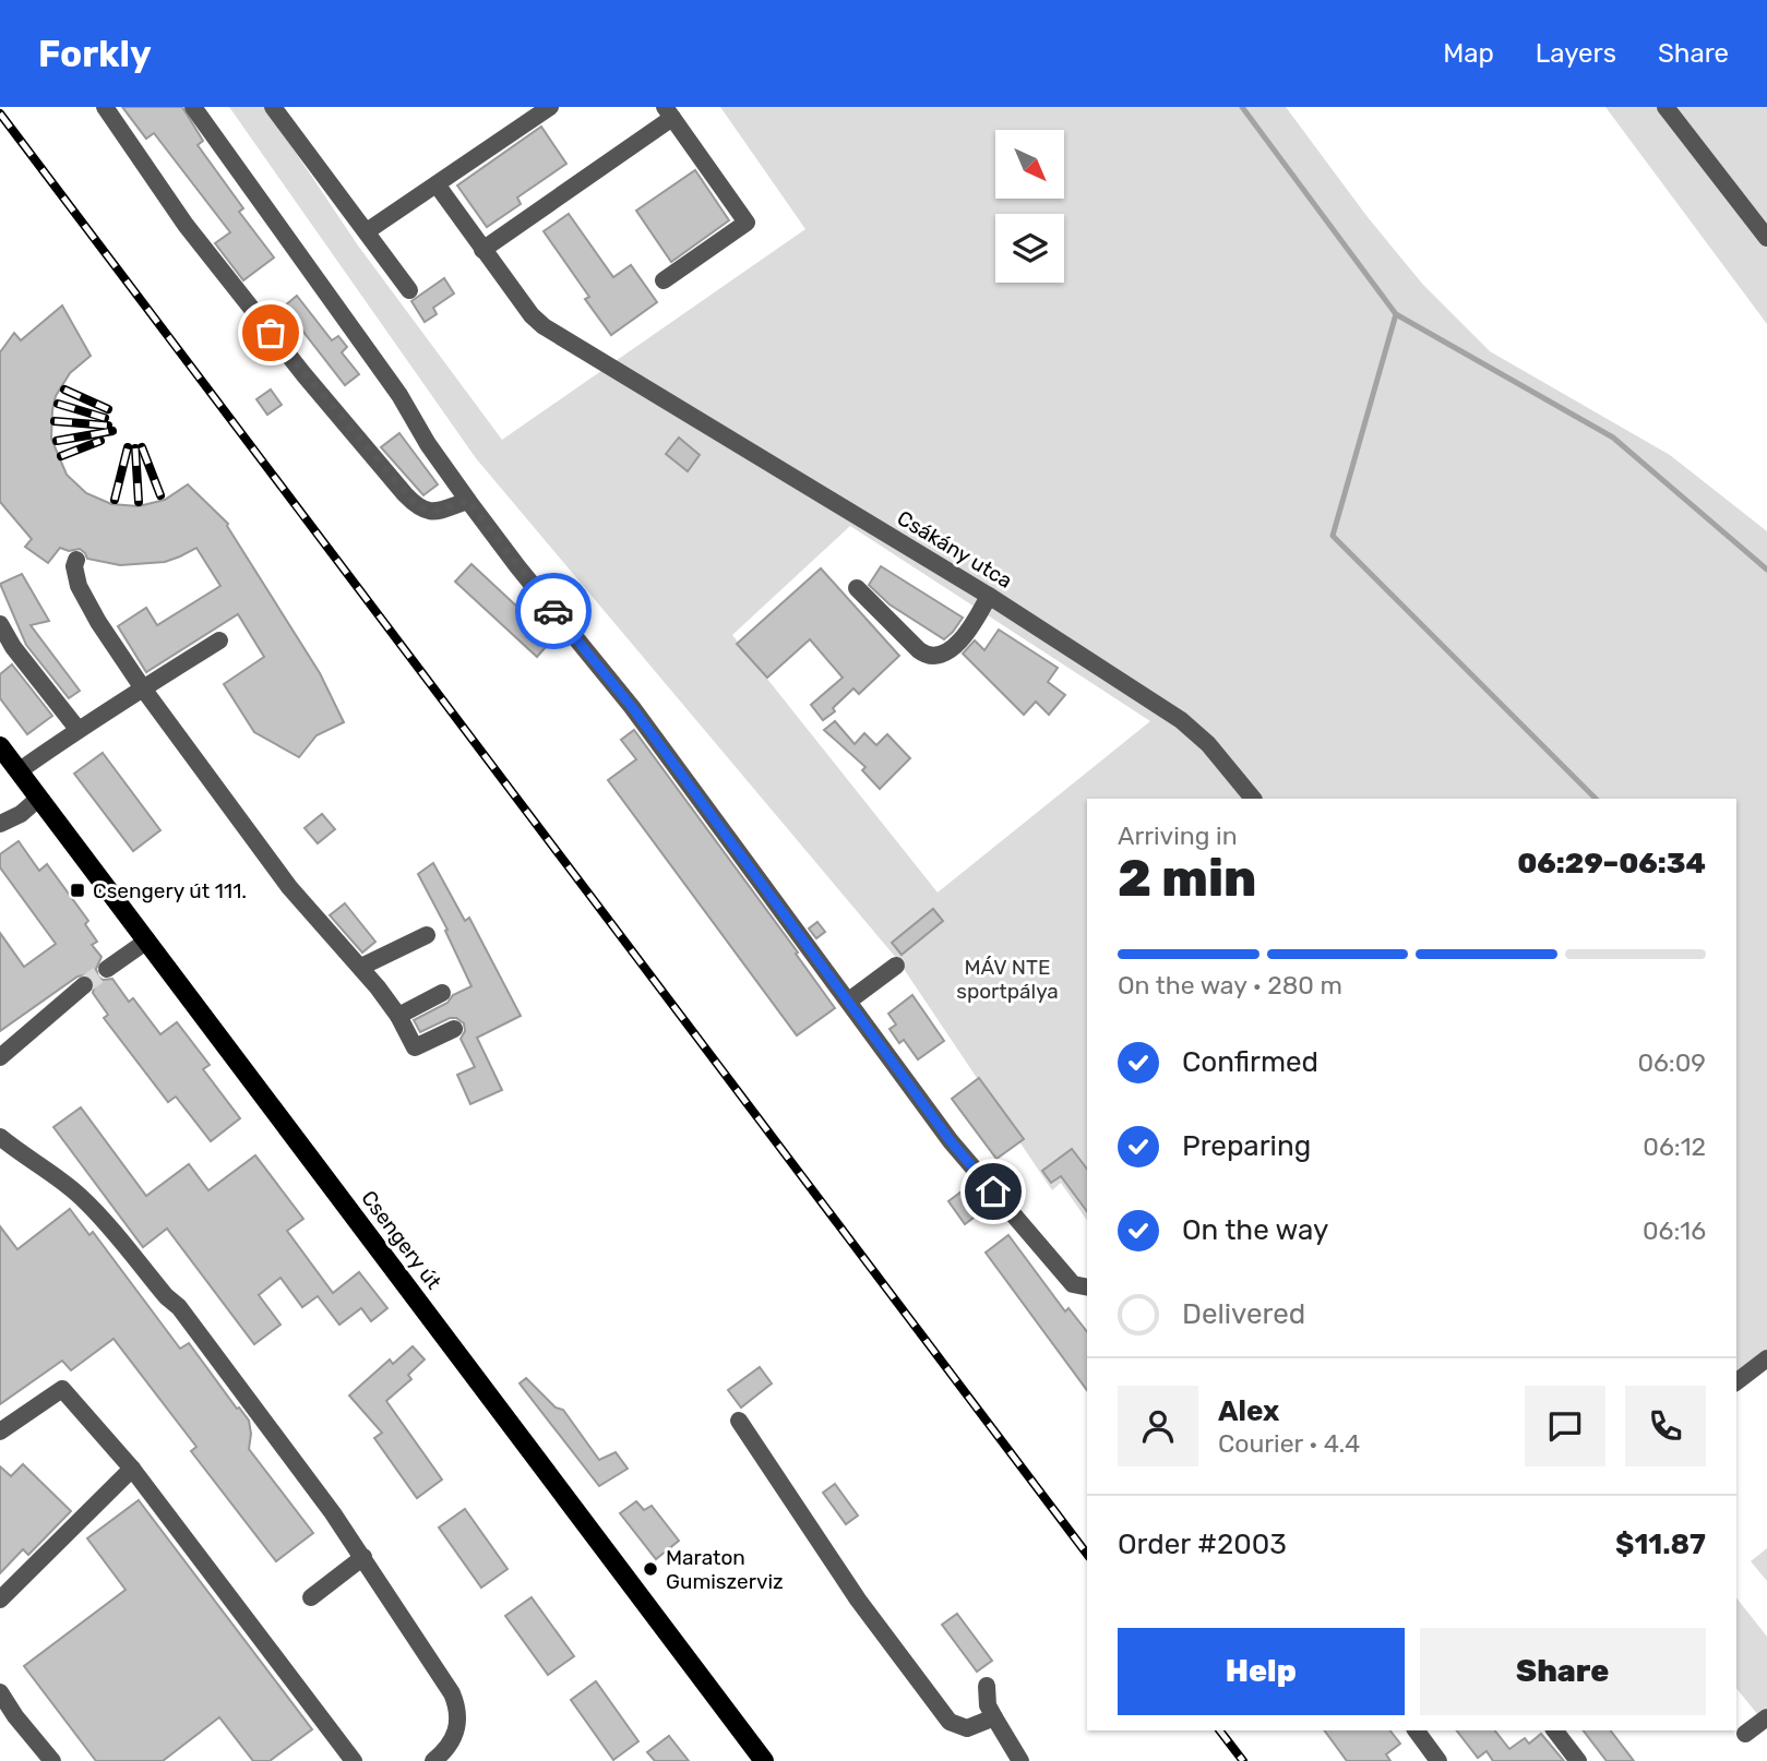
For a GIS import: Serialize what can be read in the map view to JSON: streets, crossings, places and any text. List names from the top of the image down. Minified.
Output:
{"streets":{"main road":["Csengery út"],"street":["Csákány utca"]},"parks":["MÁV NTE sportpálya"],"places":{"transit":["Csengery út 111."],"other":["Maraton Gumiszerviz"]},"north":"bottom right","page":{"header":"Forkly","nav":["Map","Layers","Share"],"heading":["2 min","Arriving in","06:29–06:34"],"panel":["Alex","Courier · 4.4","Order #2003","$11.87"],"bar":"On the way · 280 m","list":[["Confirmed","06:09"],["Preparing","06:12"],["On the way","06:16"],"Delivered"],"buttons":["Help","Share"]}}
